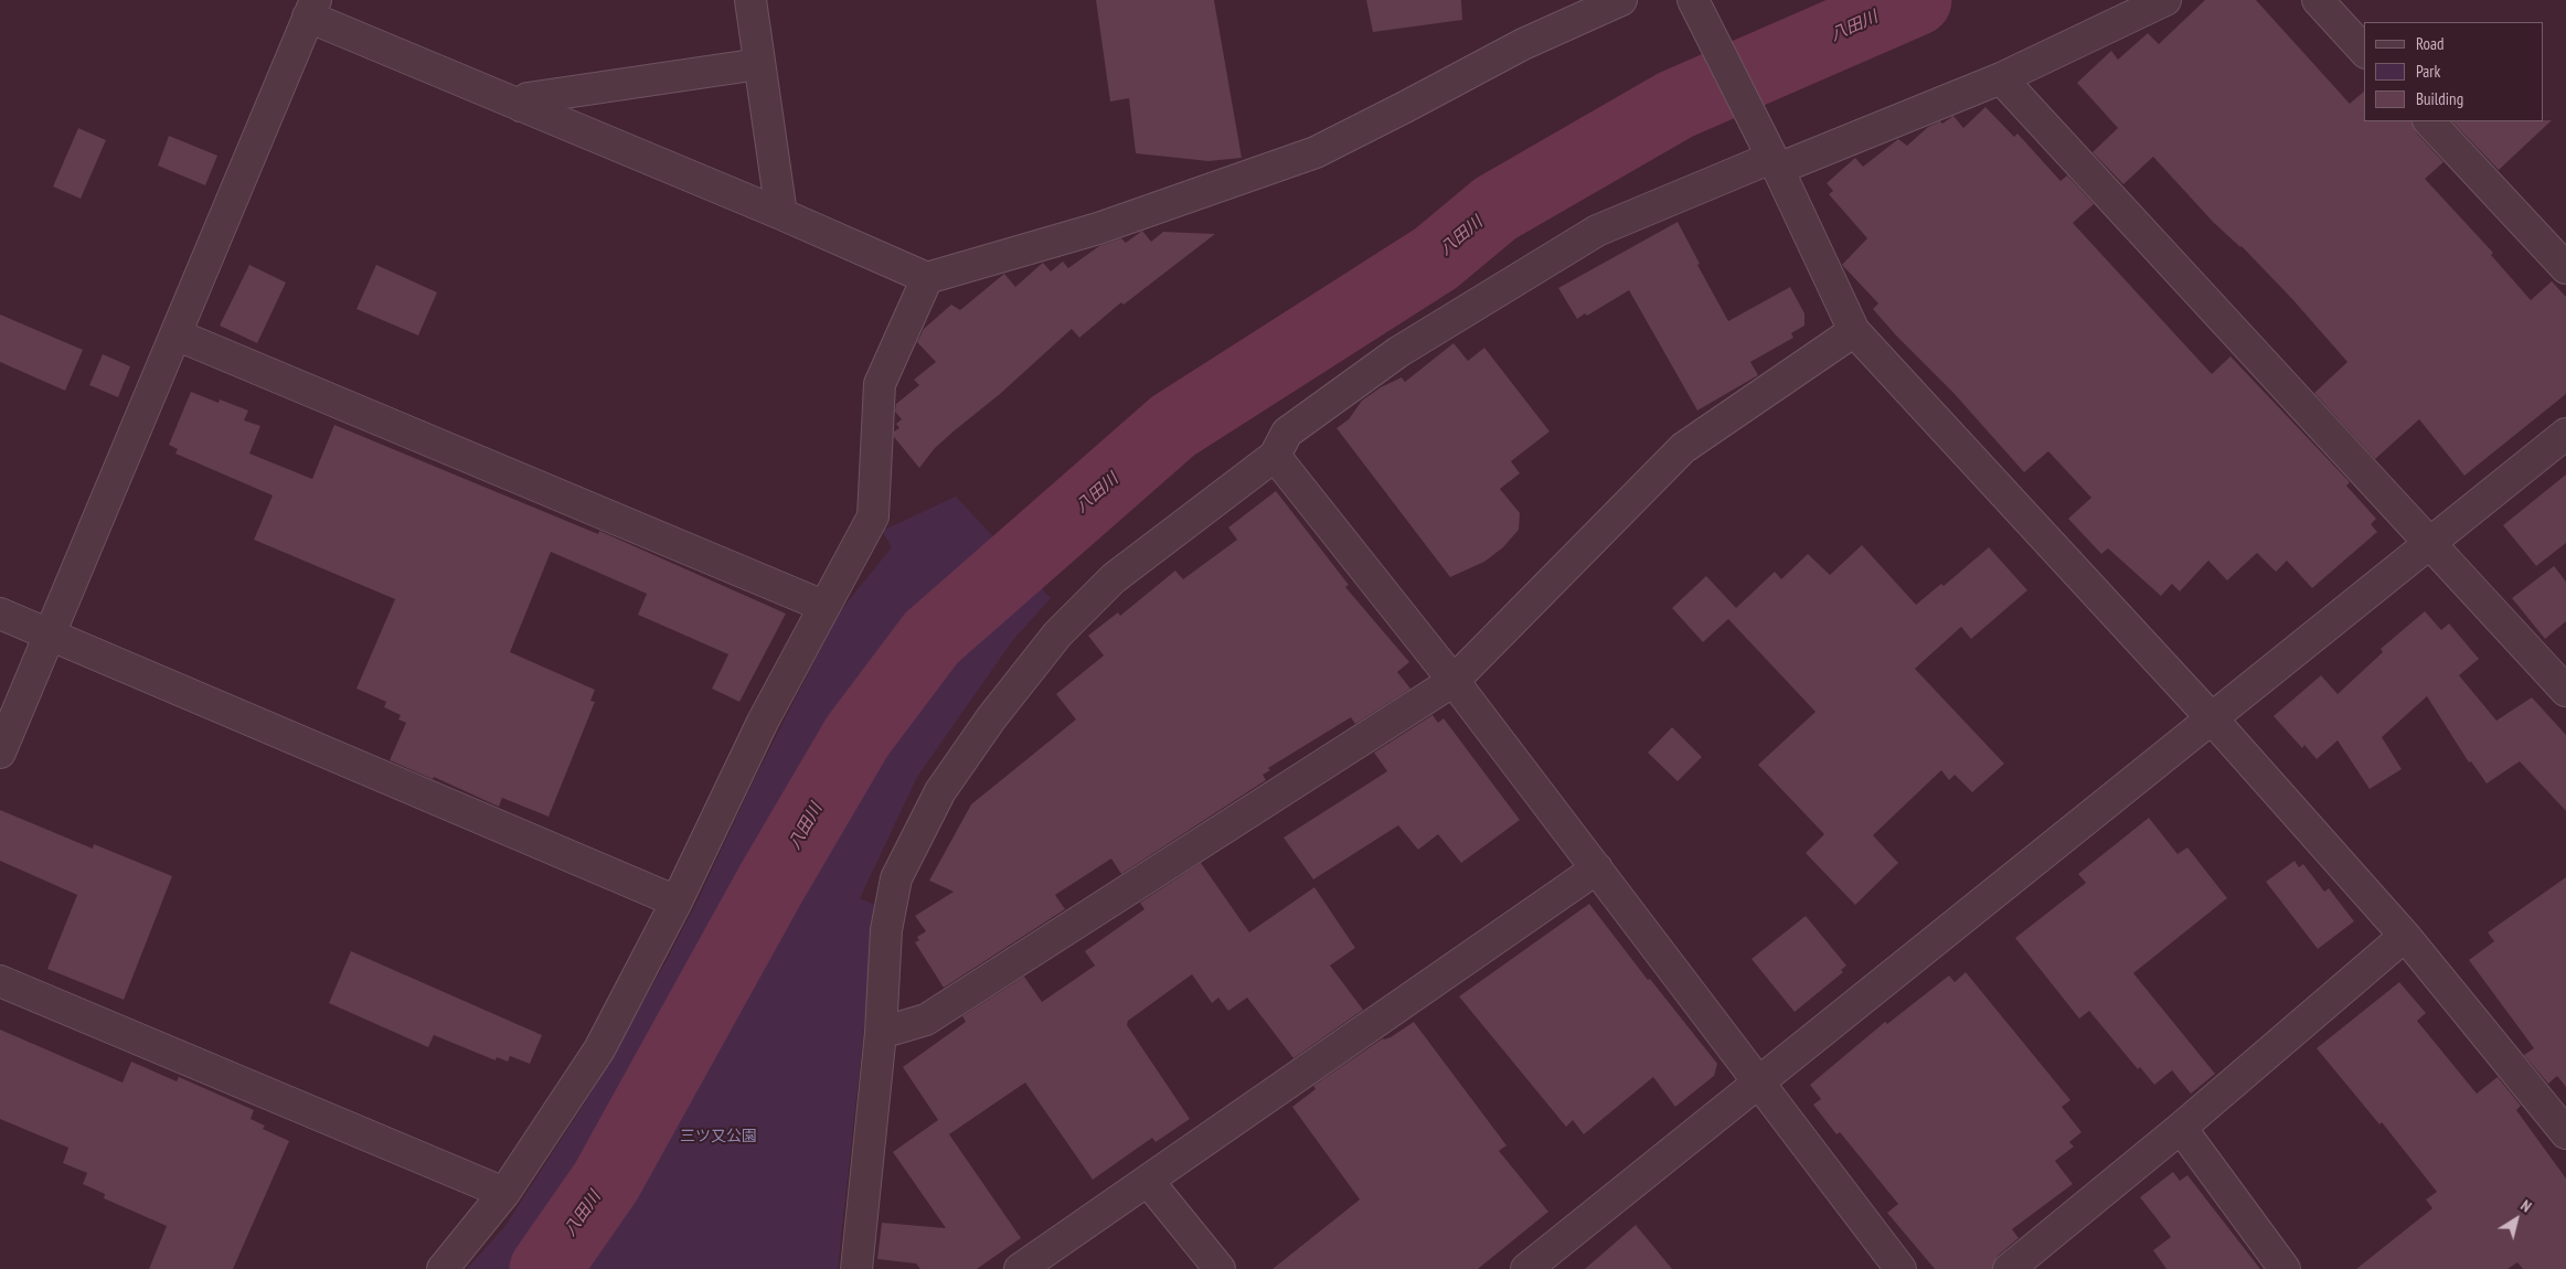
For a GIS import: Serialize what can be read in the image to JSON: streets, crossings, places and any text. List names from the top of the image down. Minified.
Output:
{"water":["八田川"],"parks":["三ツ又公園"],"legend":["Road","Park","Building"],"north":"top right"}
